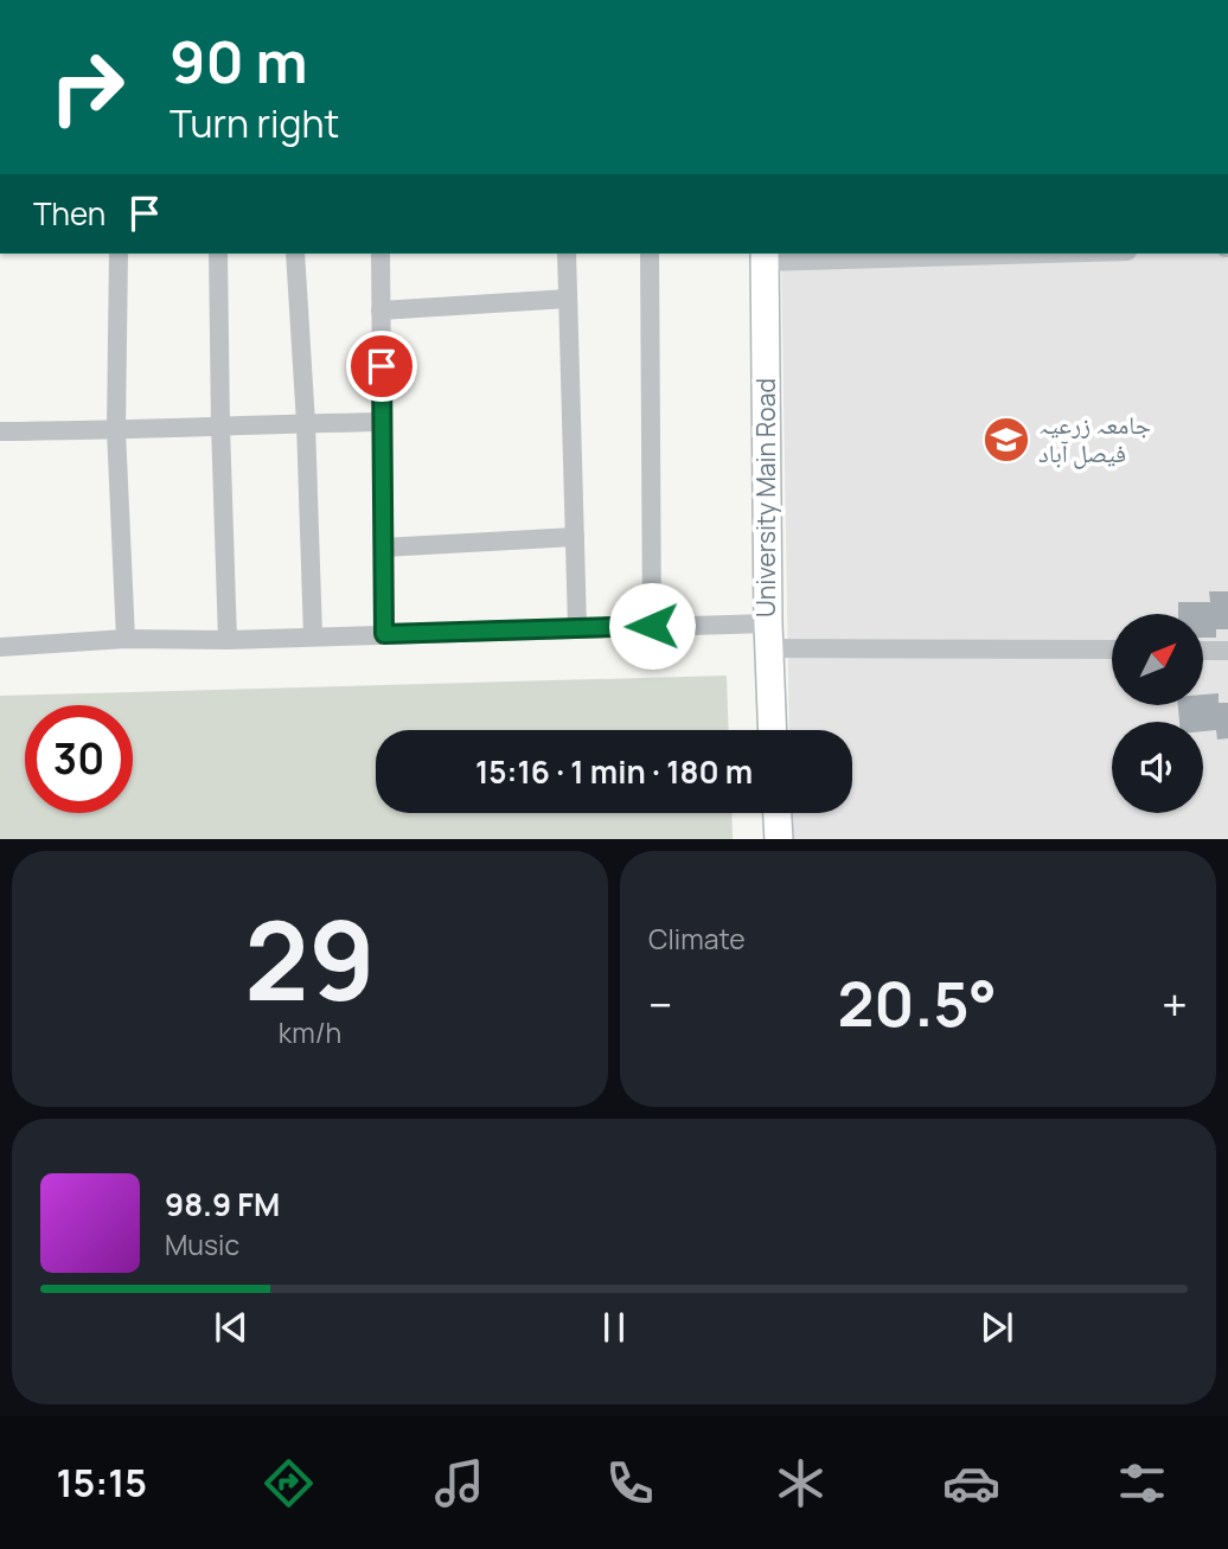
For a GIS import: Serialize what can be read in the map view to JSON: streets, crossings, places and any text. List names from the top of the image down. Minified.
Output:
{"streets":{"street":["University Main Road"]},"places":{"school or university":["جامعہ زرعیہ فیصل آباد"]},"north":"top right","page":{"turn":["90 m","Turn right"],"then":"Then","limit":"30","trip":"15:16 · 1 min · 180 m","tile":[["29","km/h"],"Climate"],"heat":["−","20.5°","+"],"song":["98.9 FM","Music"],"tabs":"15:15"}}
